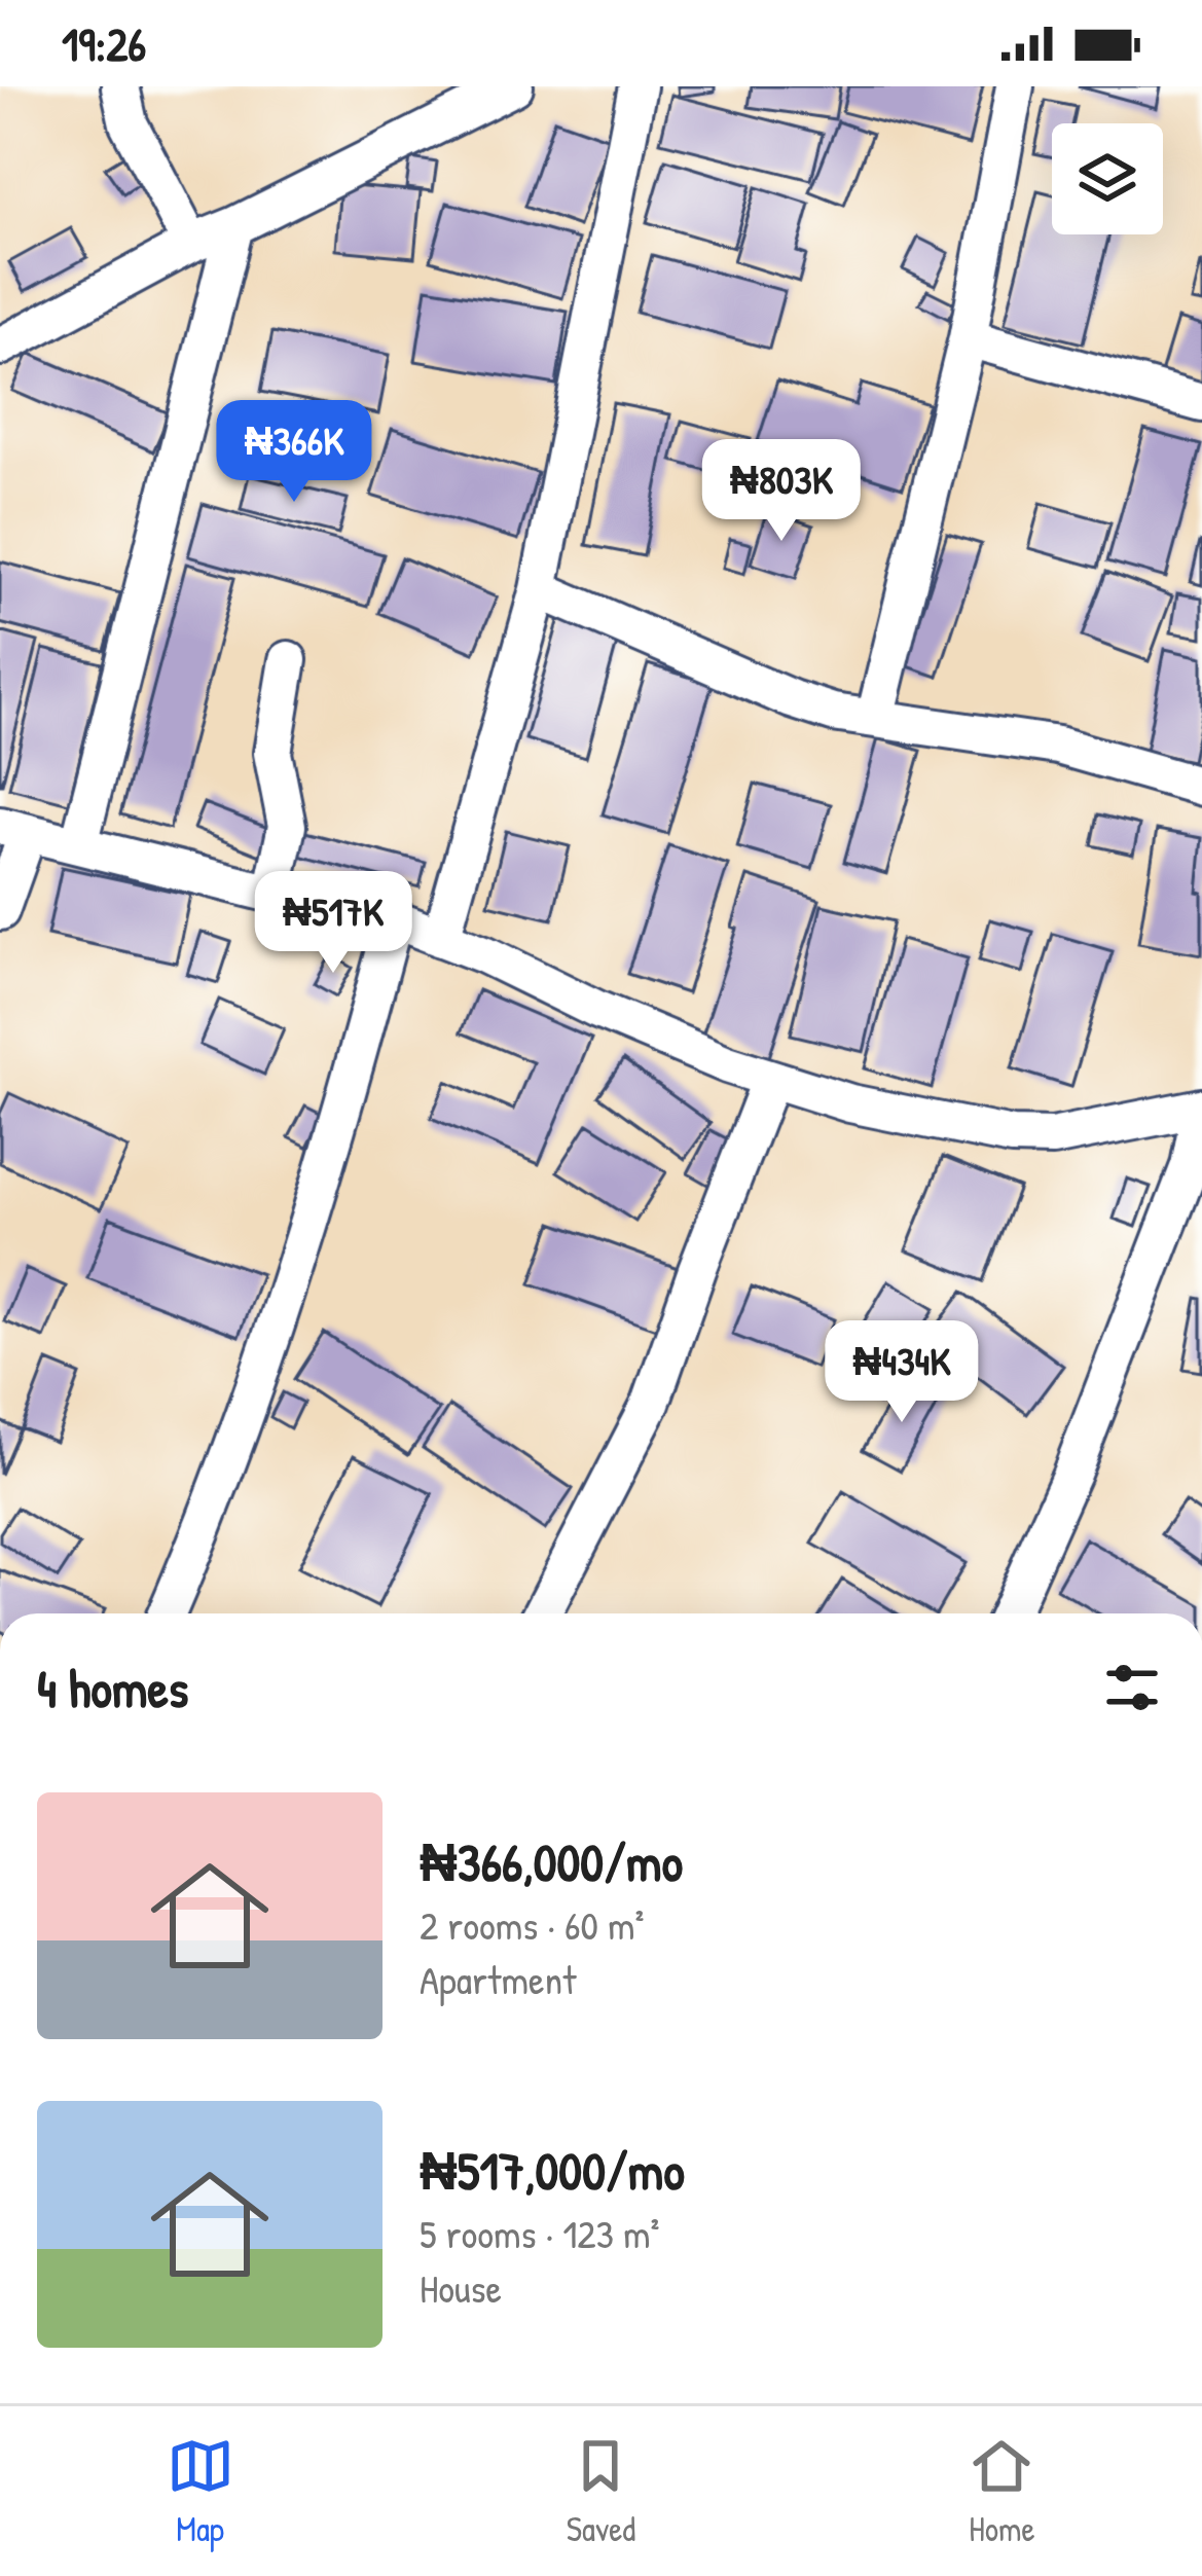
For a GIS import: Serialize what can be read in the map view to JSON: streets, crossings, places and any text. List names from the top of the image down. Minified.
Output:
{"page":{"status":"19:26","price":["₦366K","₦803K","₦517K","₦434K"],"heading":"4 homes","list":[{"name":"₦366,000/mo","note":"2 rooms · 60 m² · Apartment"},{"name":"₦517,000/mo","note":"5 rooms · 123 m² · House"}],"tabs":["Map","Saved","Home"]}}
